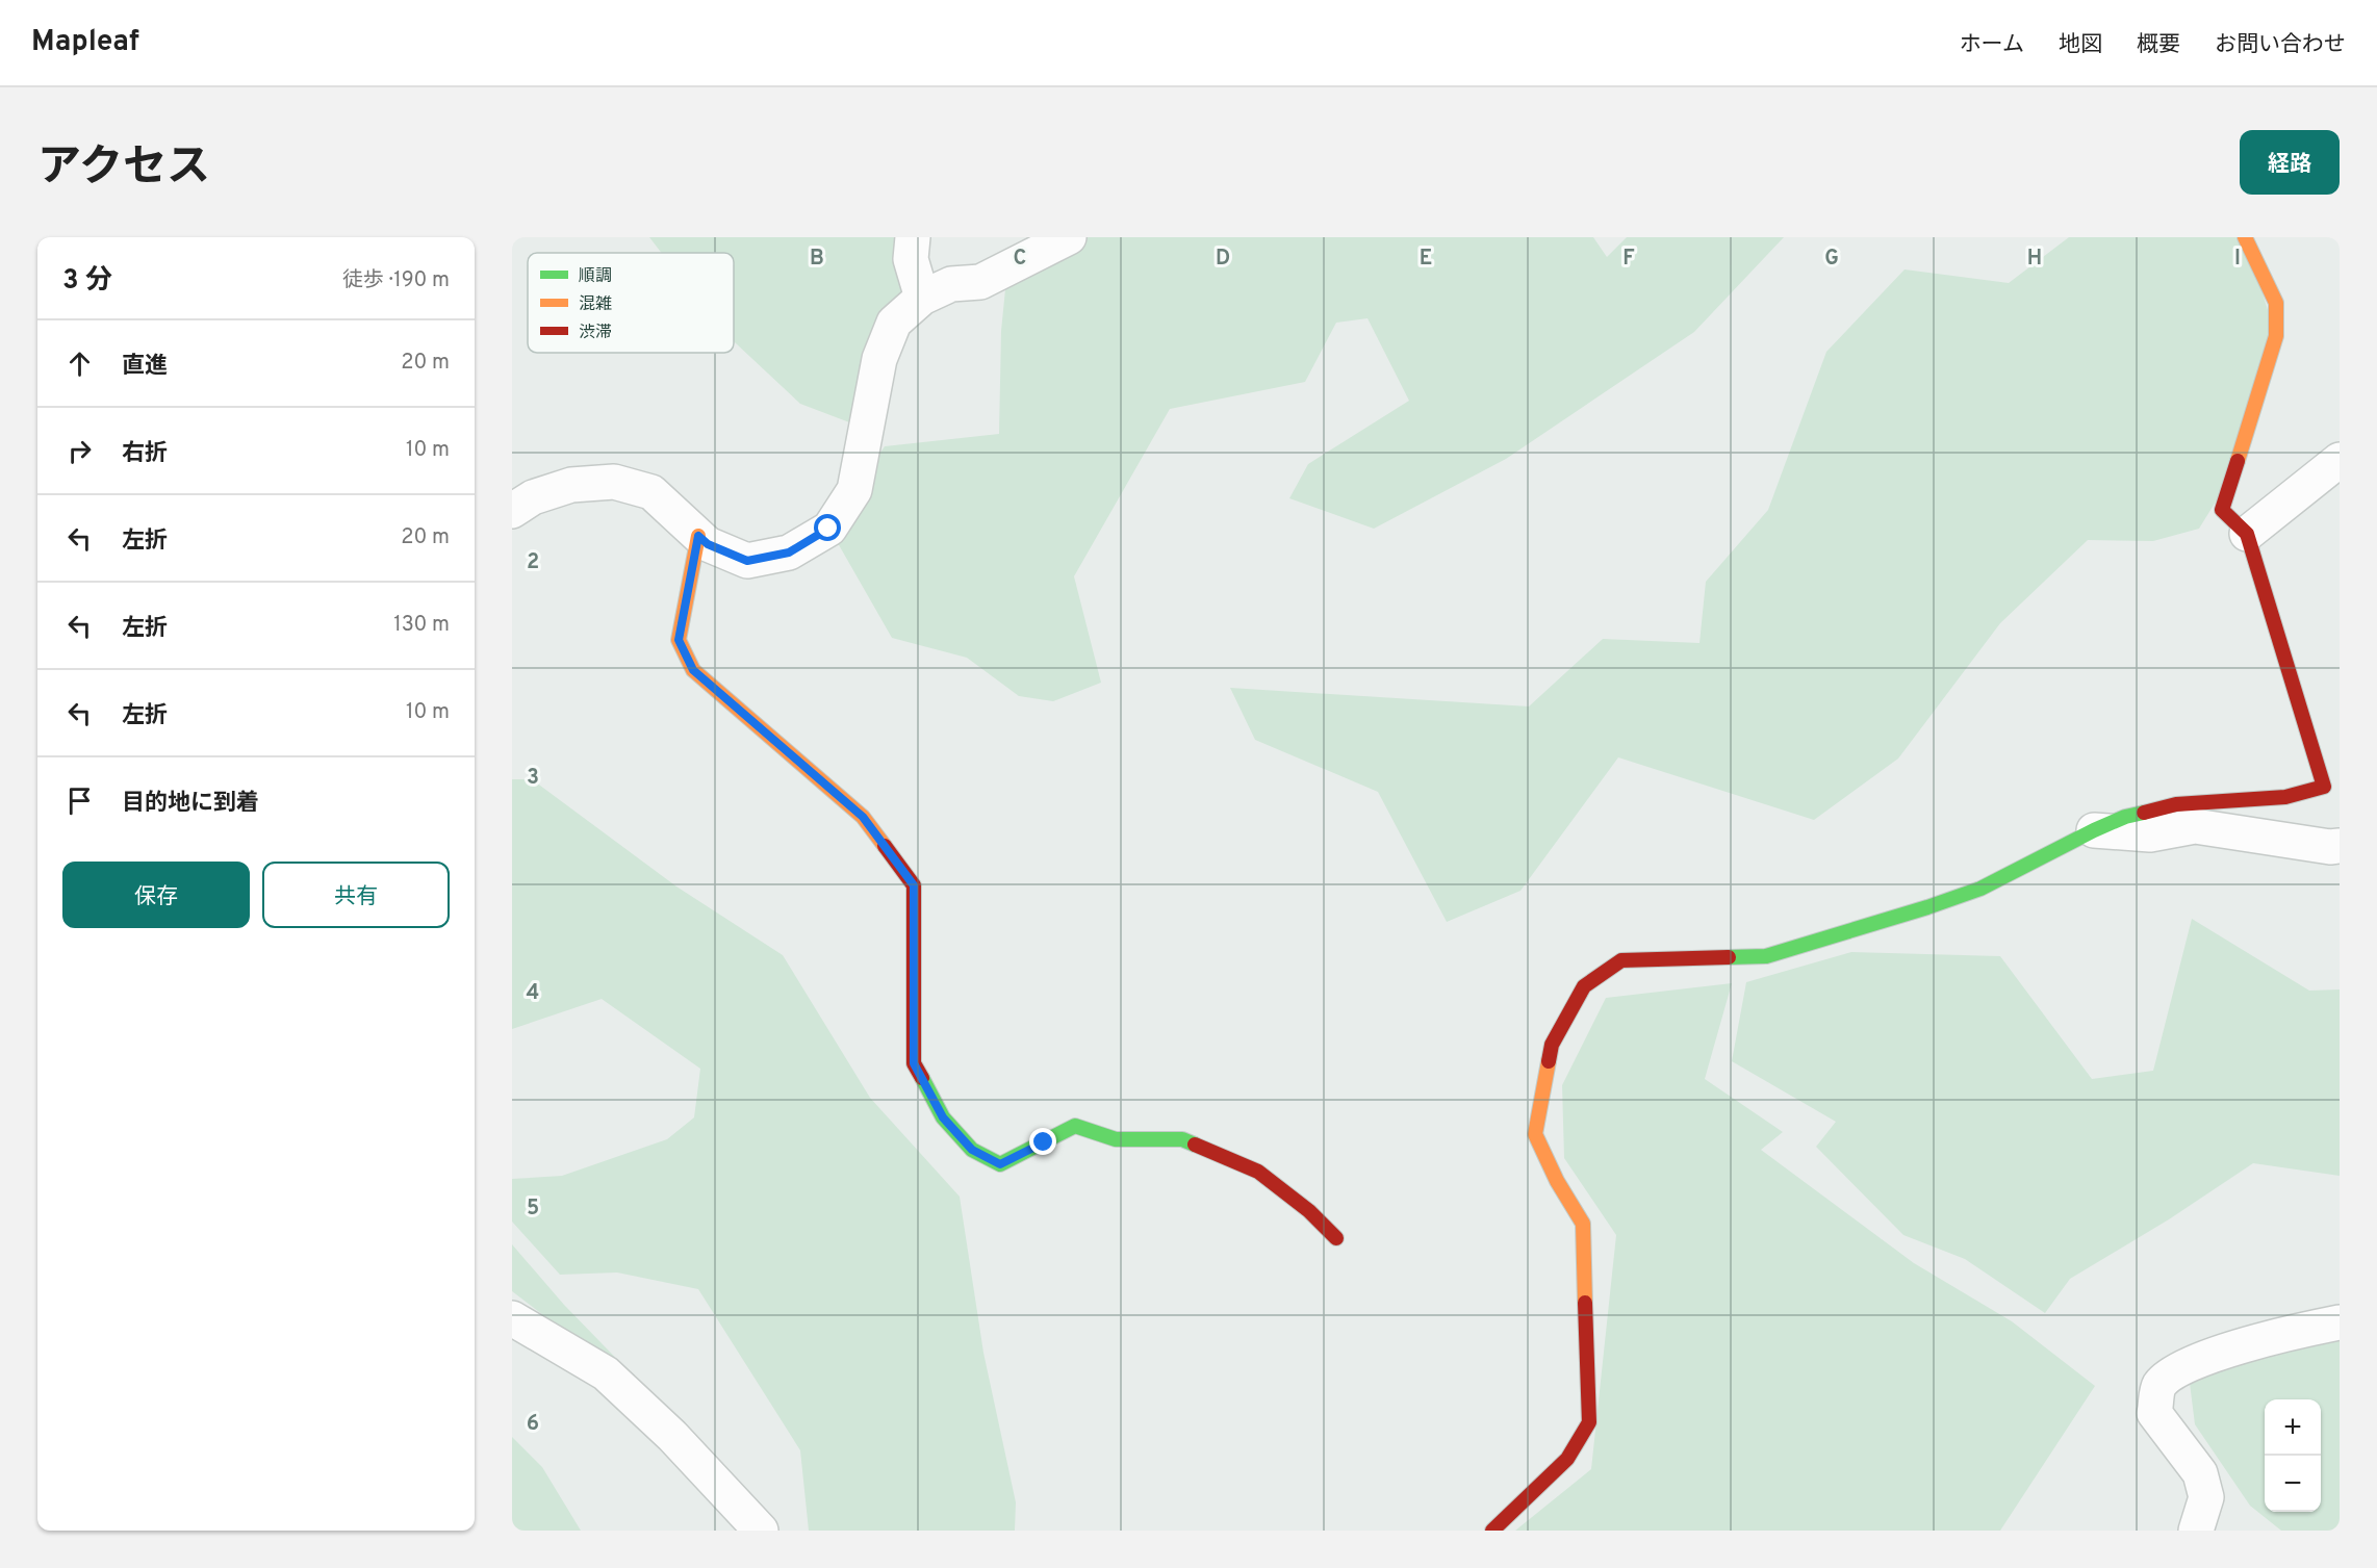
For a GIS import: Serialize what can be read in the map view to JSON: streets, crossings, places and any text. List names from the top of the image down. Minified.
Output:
{"legend":["順調","混雑","渋滞"],"page":{"header":"Mapleaf","nav":["ホーム","地図","概要","お問い合わせ"],"title":"アクセス","buttons":["経路",["保存","共有"]],"heading":["3 分","徒歩 · 190 m"],"list":[["直進","20 m"],["右折","10 m"],["左折","20 m"],["左折","130 m"],["左折","10 m"],"目的地に到着"],"map_buttons":["+","−"]},"grid":{"columns":["B","C","D","E","F","G","H","I"],"rows":["2","3","4","5","6"]}}
